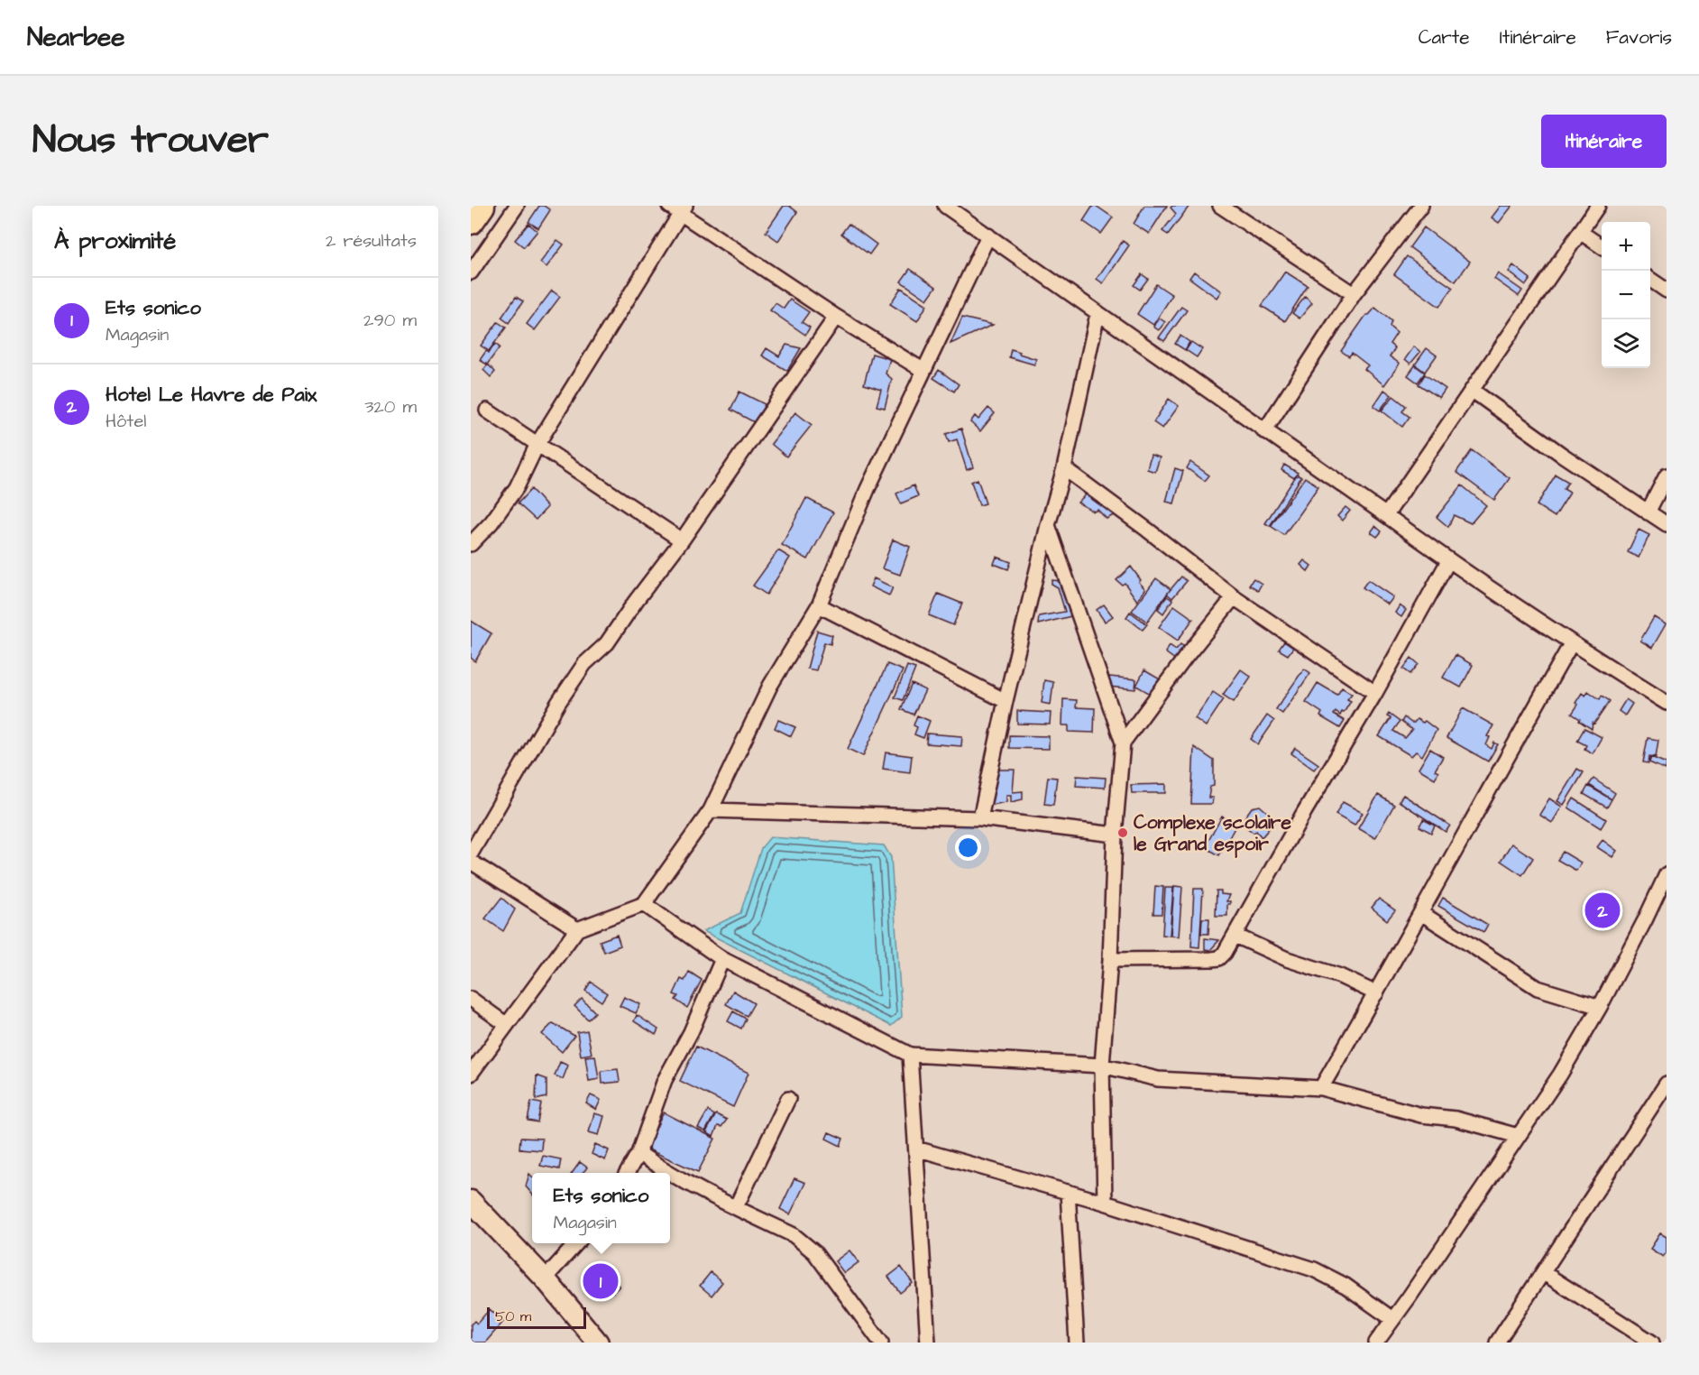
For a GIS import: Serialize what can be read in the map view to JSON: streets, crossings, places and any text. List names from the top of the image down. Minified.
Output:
{"places":["Complexe scolaire le Grand espoir"],"scale_bar":"50 m","page":{"header":"Nearbee","nav":["Carte","Itinéraire","Favoris"],"title":"Nous trouver","buttons":"Itinéraire","heading":["À proximité","2 résultats"],"map_buttons":["+","−"],"list":[{"mark":"1","name":"Ets sonico","note":"Magasin","value":"290 m"},{"mark":"2","name":"Hotel Le Havre de Paix","note":"Hôtel","value":"320 m"}],"pins":["2","1"],"popup":["Ets sonico","Magasin"],"scale":"50 m"}}
